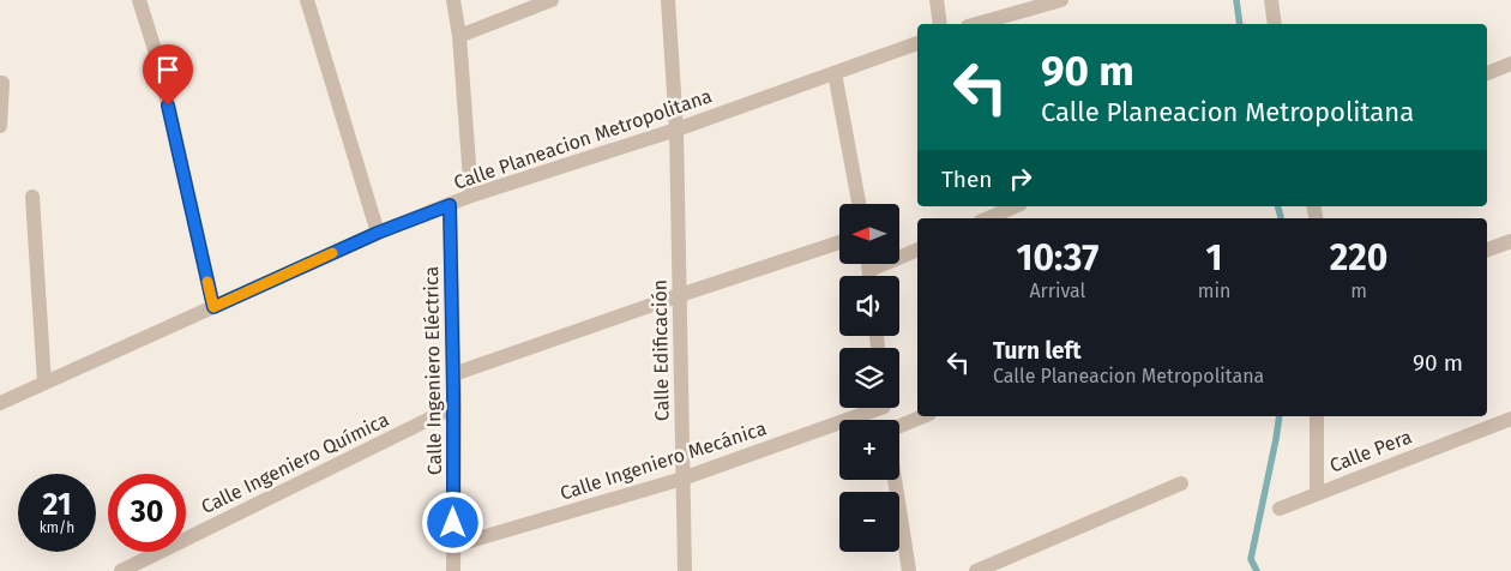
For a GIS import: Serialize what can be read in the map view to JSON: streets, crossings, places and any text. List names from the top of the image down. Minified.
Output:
{"streets":{"street":["Calle Planeacion Metropolitana","Calle Edificación","Calle Ingeniero Eléctrica","Calle Pera","Calle Ingeniero Mecánica","Calle Ingeniero Química"]},"crossings":[["Calle Planeacion Metropolitana","Calle Edificación"],["Calle Planeacion Metropolitana","Calle Ingeniero Eléctrica"],["Calle Edificación","Calle Ingeniero Mecánica"],["Calle Ingeniero Eléctrica","Calle Ingeniero Mecánica"],["Calle Ingeniero Eléctrica","Calle Ingeniero Química"]],"north":"left","page":{"turn":["90 m","Calle Planeacion Metropolitana"],"then":"Then","map_buttons":["+","−"],"eta":["10:37","Arrival","1","min","220","m"],"list":[{"name":"Turn left","note":"Calle Planeacion Metropolitana","value":"90 m"}],"speed":"21 km/h","limit":"30"}}
